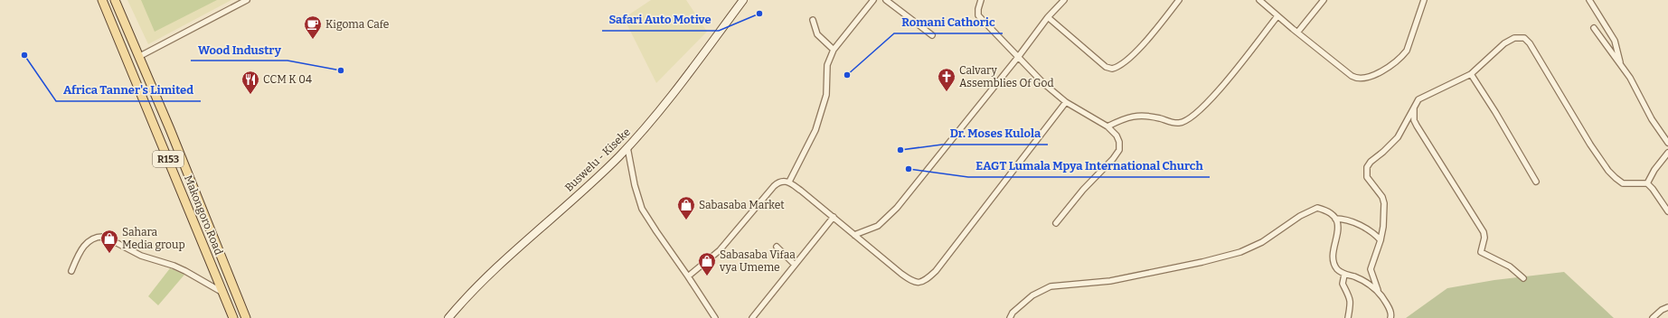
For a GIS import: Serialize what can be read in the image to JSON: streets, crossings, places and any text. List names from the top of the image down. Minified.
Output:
{"streets":{"main road":["R153","Buswelu - Kiseke","Makongoro Road"]},"places":{"other":["Safari Auto Motive","Africa Tanner's Limited","Wood Industry","Romani Cathoric","Dr. Moses Kulola","EAGT Lumala Mpya International Church"],"cafe":["Kigoma Cafe"],"church":["Calvary Assemblies Of God"],"restaurant":["CCM K 04"],"shop":["Sabasaba Market","Sahara Media group","Sabasaba Vifaa vya Umeme"]}}
